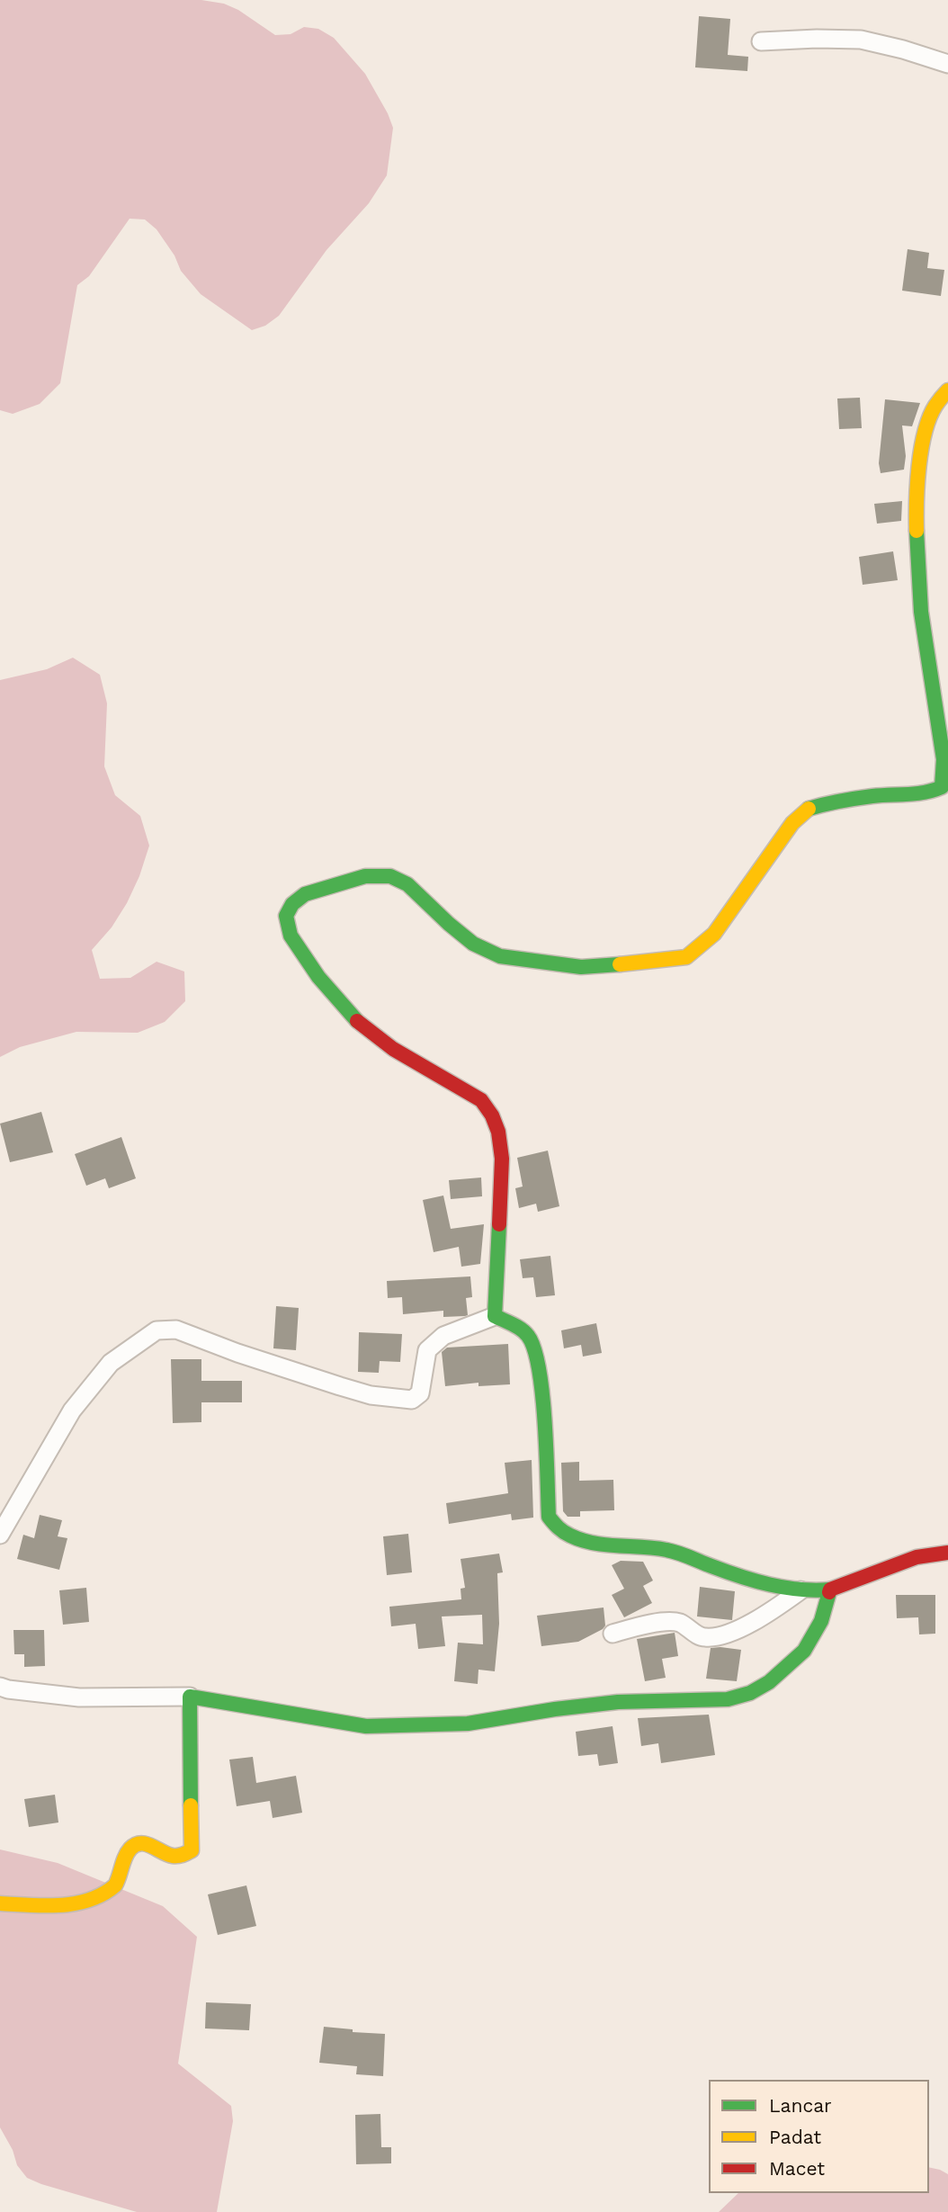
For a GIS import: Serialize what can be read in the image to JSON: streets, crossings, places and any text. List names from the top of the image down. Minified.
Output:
{"legend":["Lancar","Padat","Macet"]}
